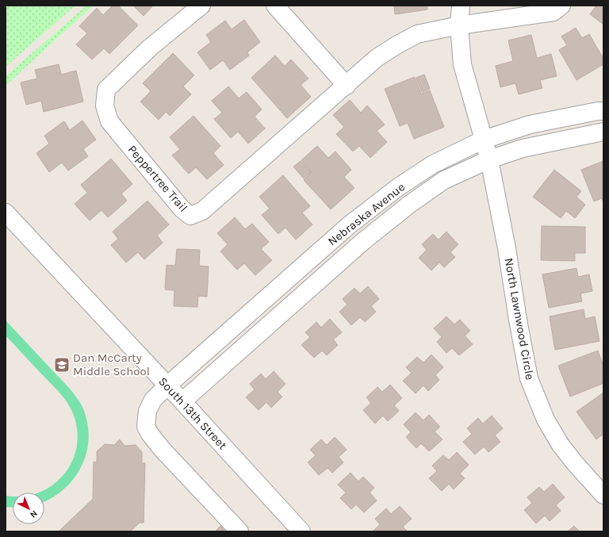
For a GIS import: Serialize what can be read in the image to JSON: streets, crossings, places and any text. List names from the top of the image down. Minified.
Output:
{"streets":{"street":["Peppertree Trail","Nebraska Avenue","North Lawnwood Circle","South 13th Street"]},"crossings":[["Peppertree Trail","North Lawnwood Circle"],["Nebraska Avenue","North Lawnwood Circle"],["Nebraska Avenue","South 13th Street"]],"places":{"school or university":["Dan McCarty Middle School"]},"north":"bottom right"}
